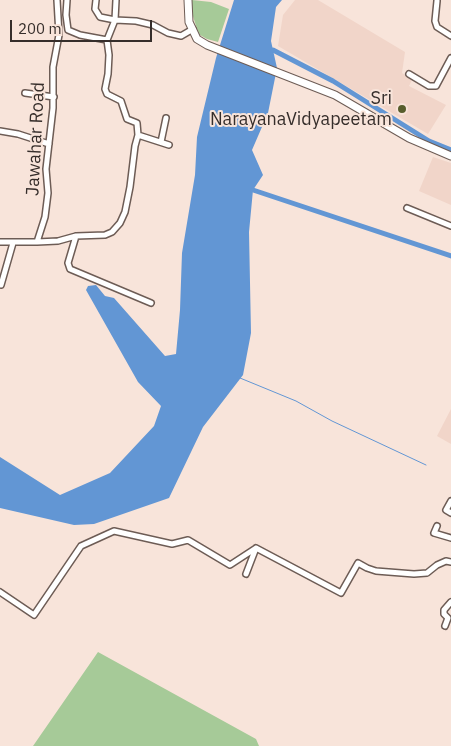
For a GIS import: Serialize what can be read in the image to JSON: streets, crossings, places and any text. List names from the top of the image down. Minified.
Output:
{"streets":{"street":["Jawahar Road"]},"places":["Sri NarayanaVidyapeetam"],"scale_bar":"200 m"}
